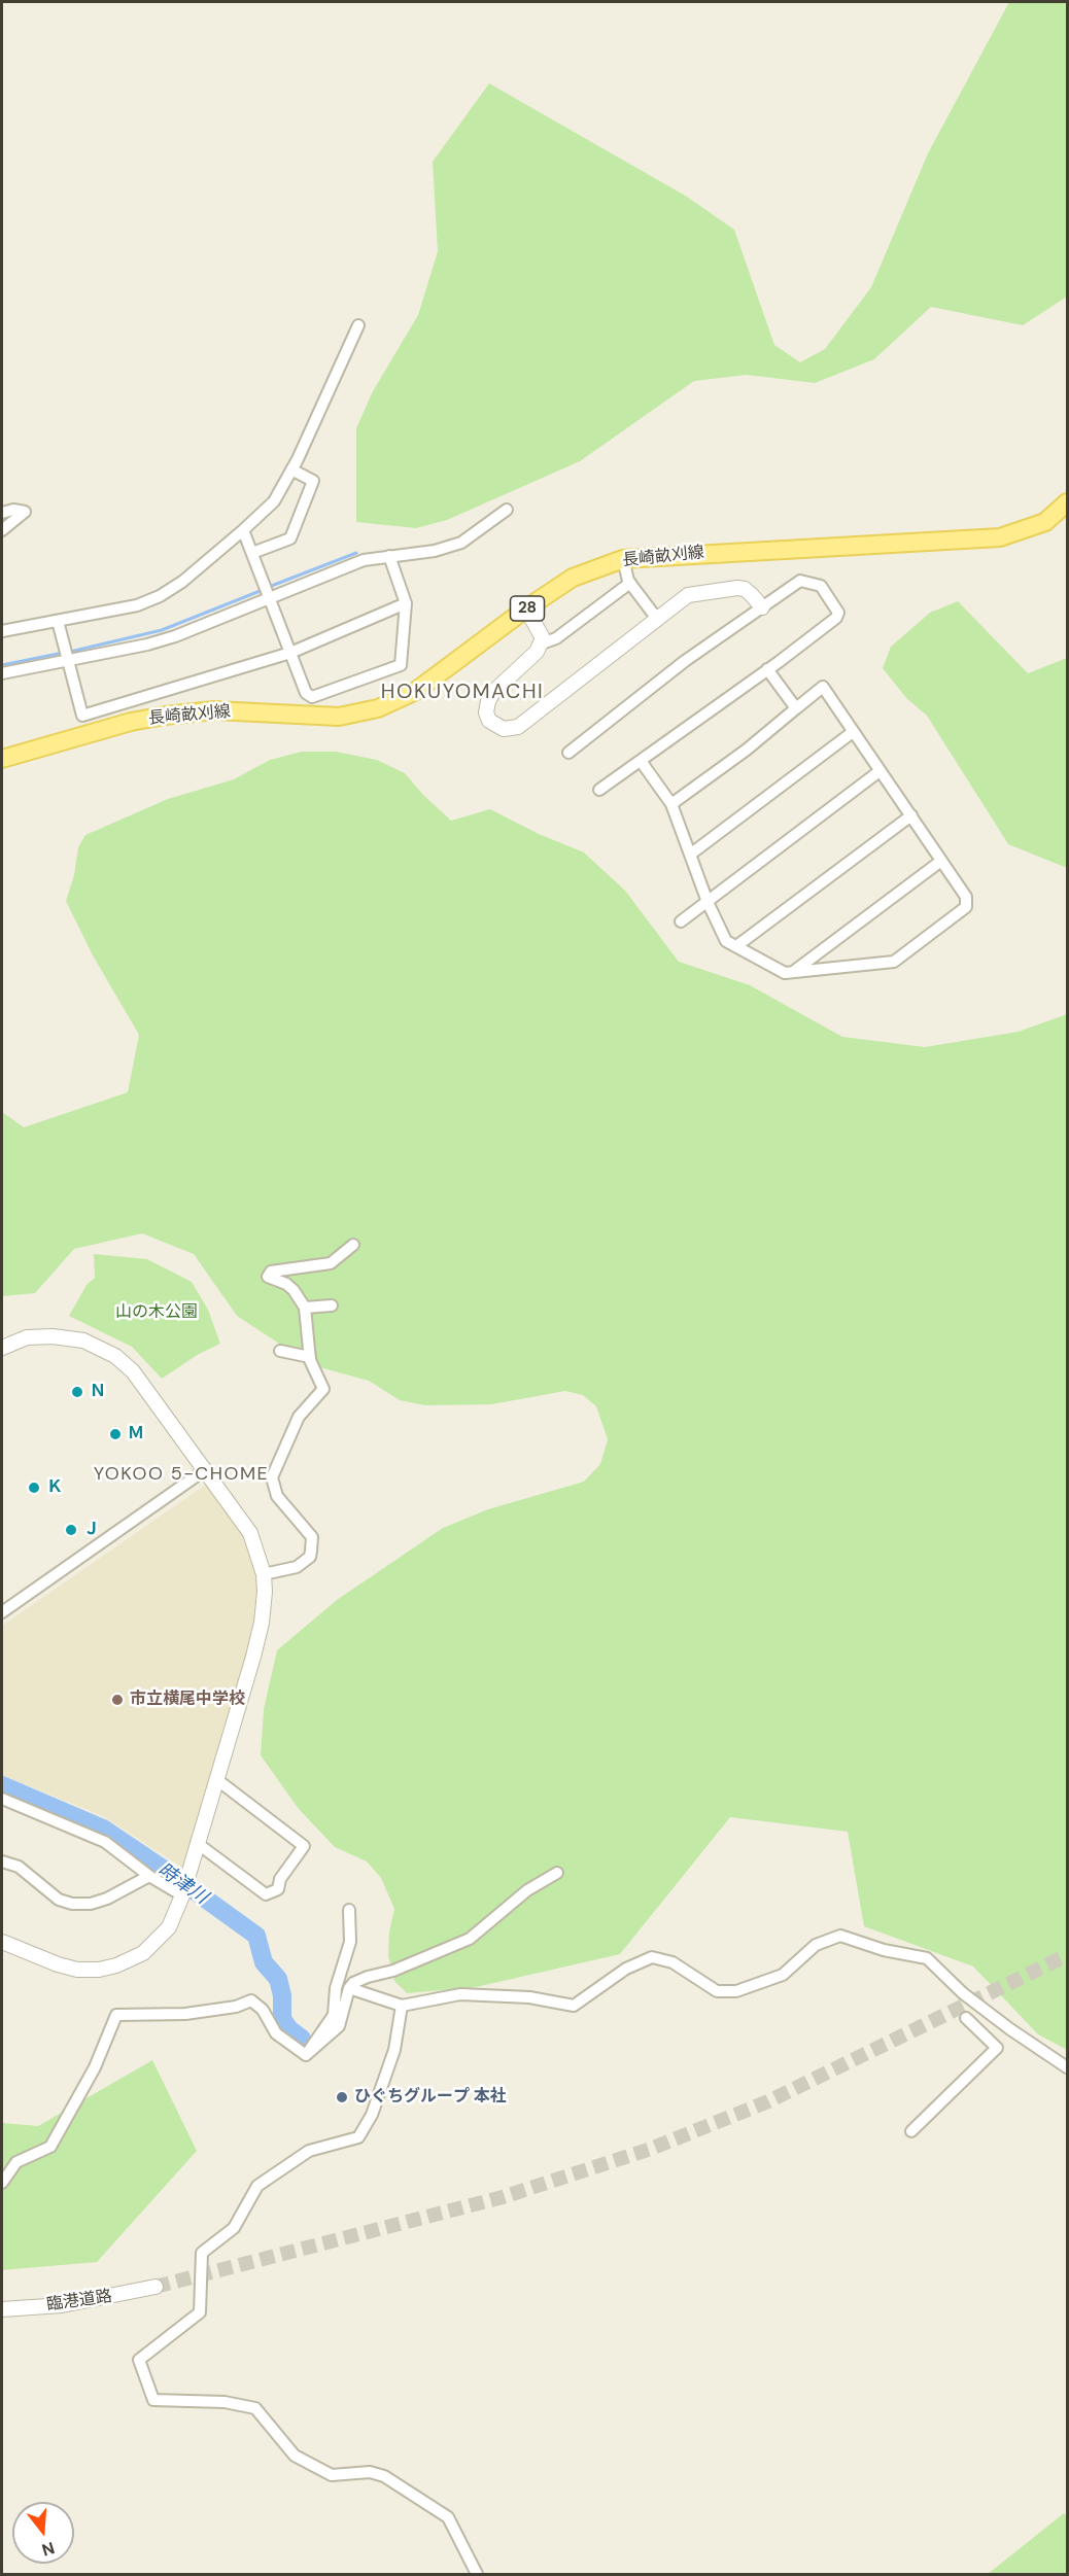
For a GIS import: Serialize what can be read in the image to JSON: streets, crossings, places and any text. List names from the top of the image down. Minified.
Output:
{"streets":{"main road":["長崎畝刈線","28"],"street":["臨港道路"]},"districts":["HOKUYOMACHI","YOKOO 5-CHOME"],"water":["時津川"],"parks":["山の木公園"],"places":["Ｎ","Ｍ","Ｋ","Ｊ","市立横尾中学校","ひぐちグループ 本社"],"north":"bottom"}
